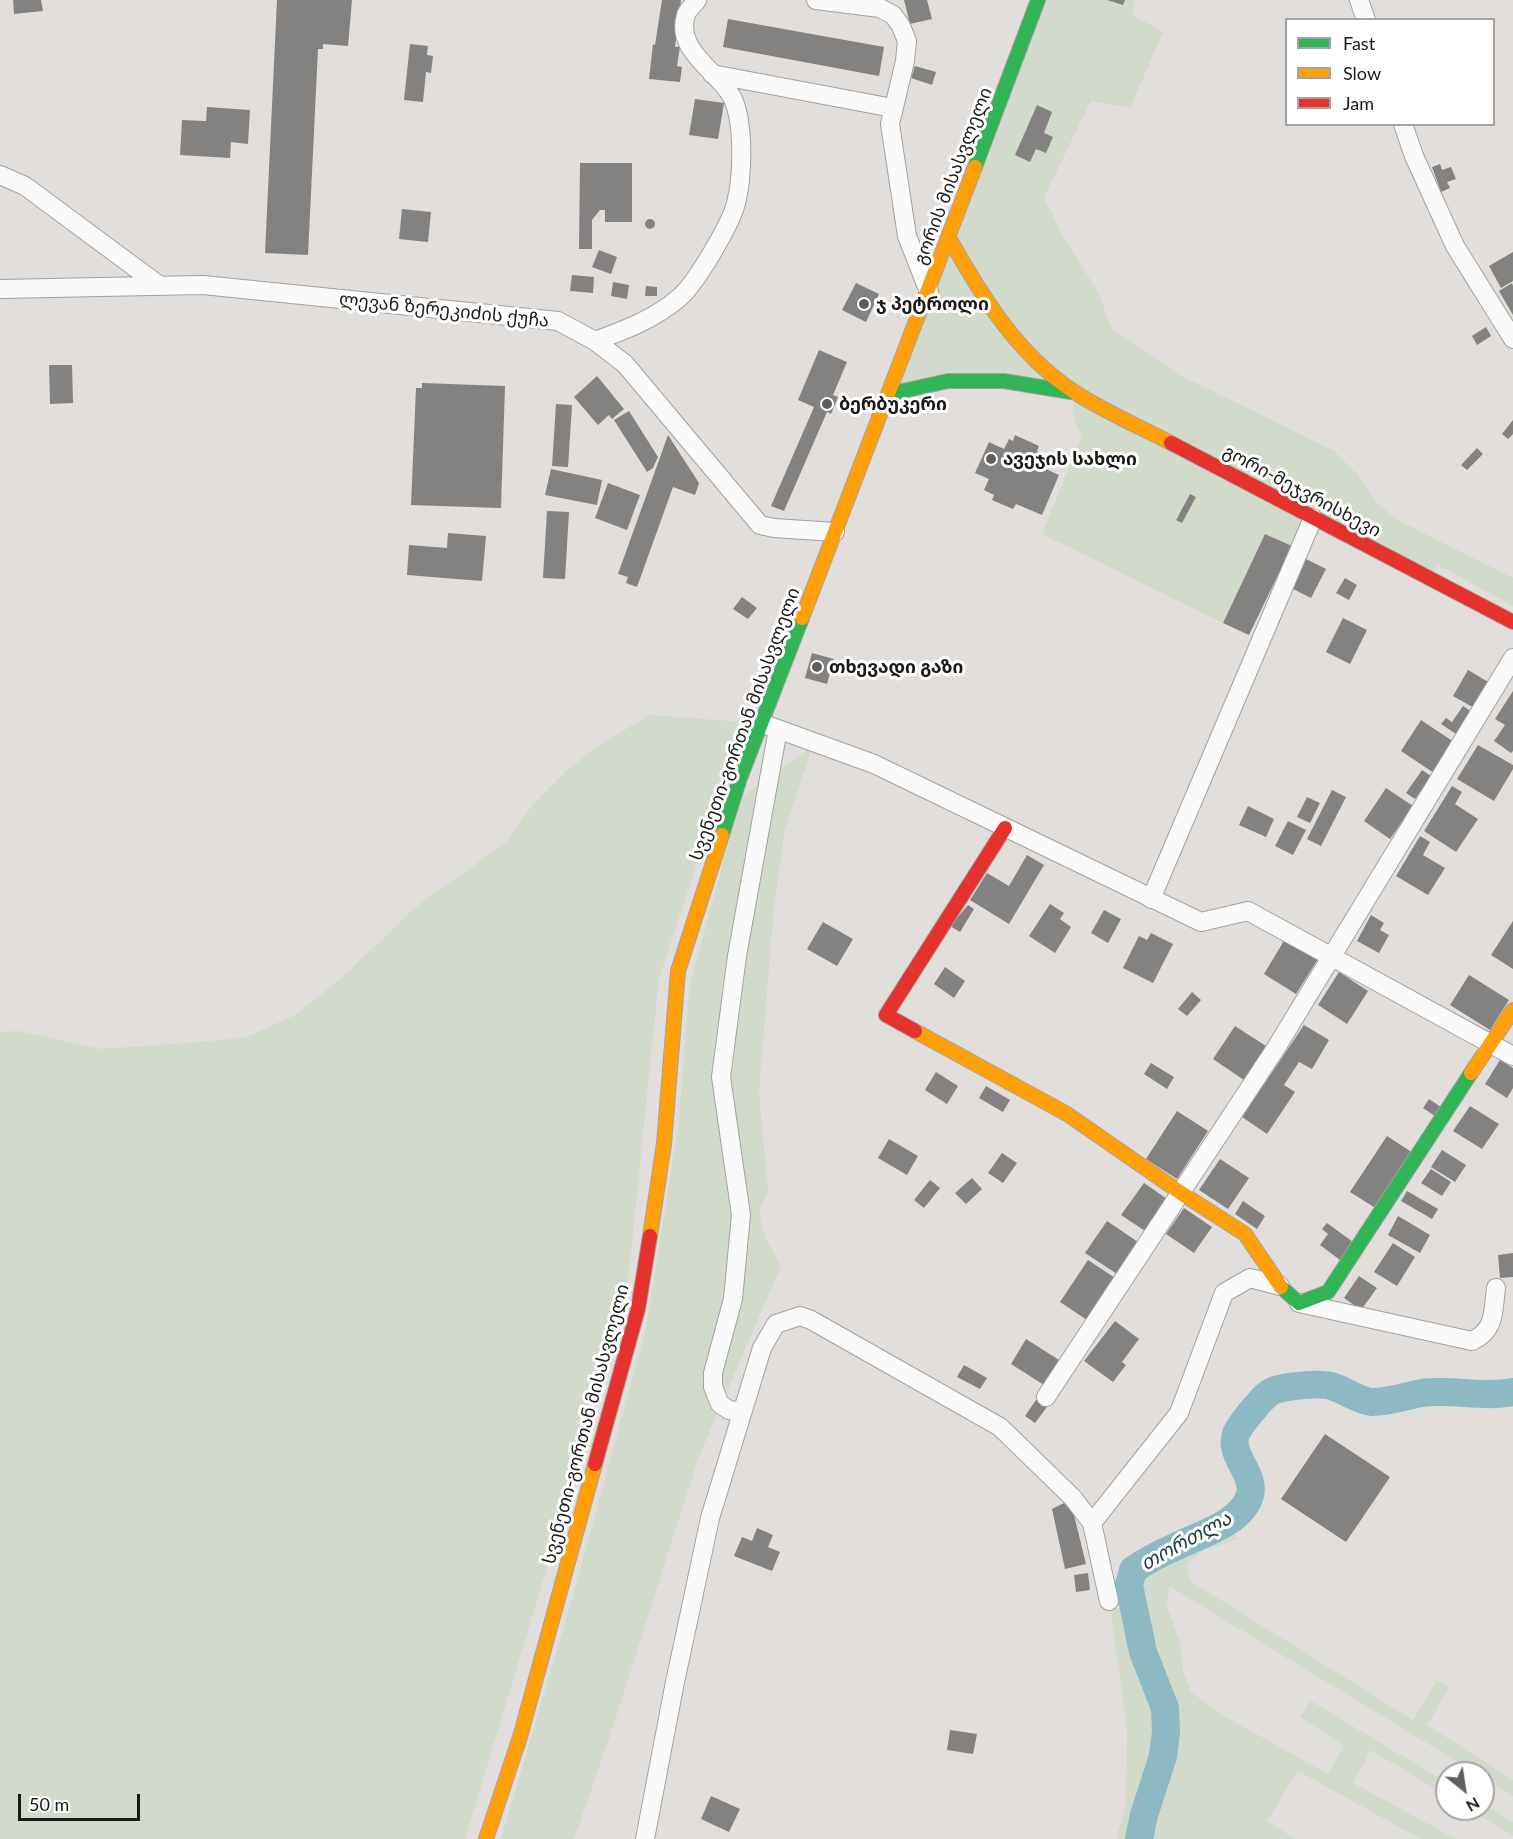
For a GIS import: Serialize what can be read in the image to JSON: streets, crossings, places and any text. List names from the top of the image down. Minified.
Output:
{"streets":{"main road":["გორის მისასვლელი","გორი-მეჯვრისხევი","სვენეთი-გორთან მისასვლელი"],"street":["ლევან ზერეკიძის ქუჩა"]},"crossings":[["გორის მისასვლელი","ლევან ზერეკიძის ქუჩა"],["გორის მისასვლელი","გორი-მეჯვრისხევი"],["გორის მისასვლელი","სვენეთი-გორთან მისასვლელი"],["ლევან ზერეკიძის ქუჩა","სვენეთი-გორთან მისასვლელი"]],"water":["თორთლა"],"places":["ჯ პეტროლი","ბერბუკერი","ავეჯის სახლი","თხევადი გაზი"],"legend":["Fast","Slow","Jam"],"scale_bar":"50 m","north":"bottom right"}
